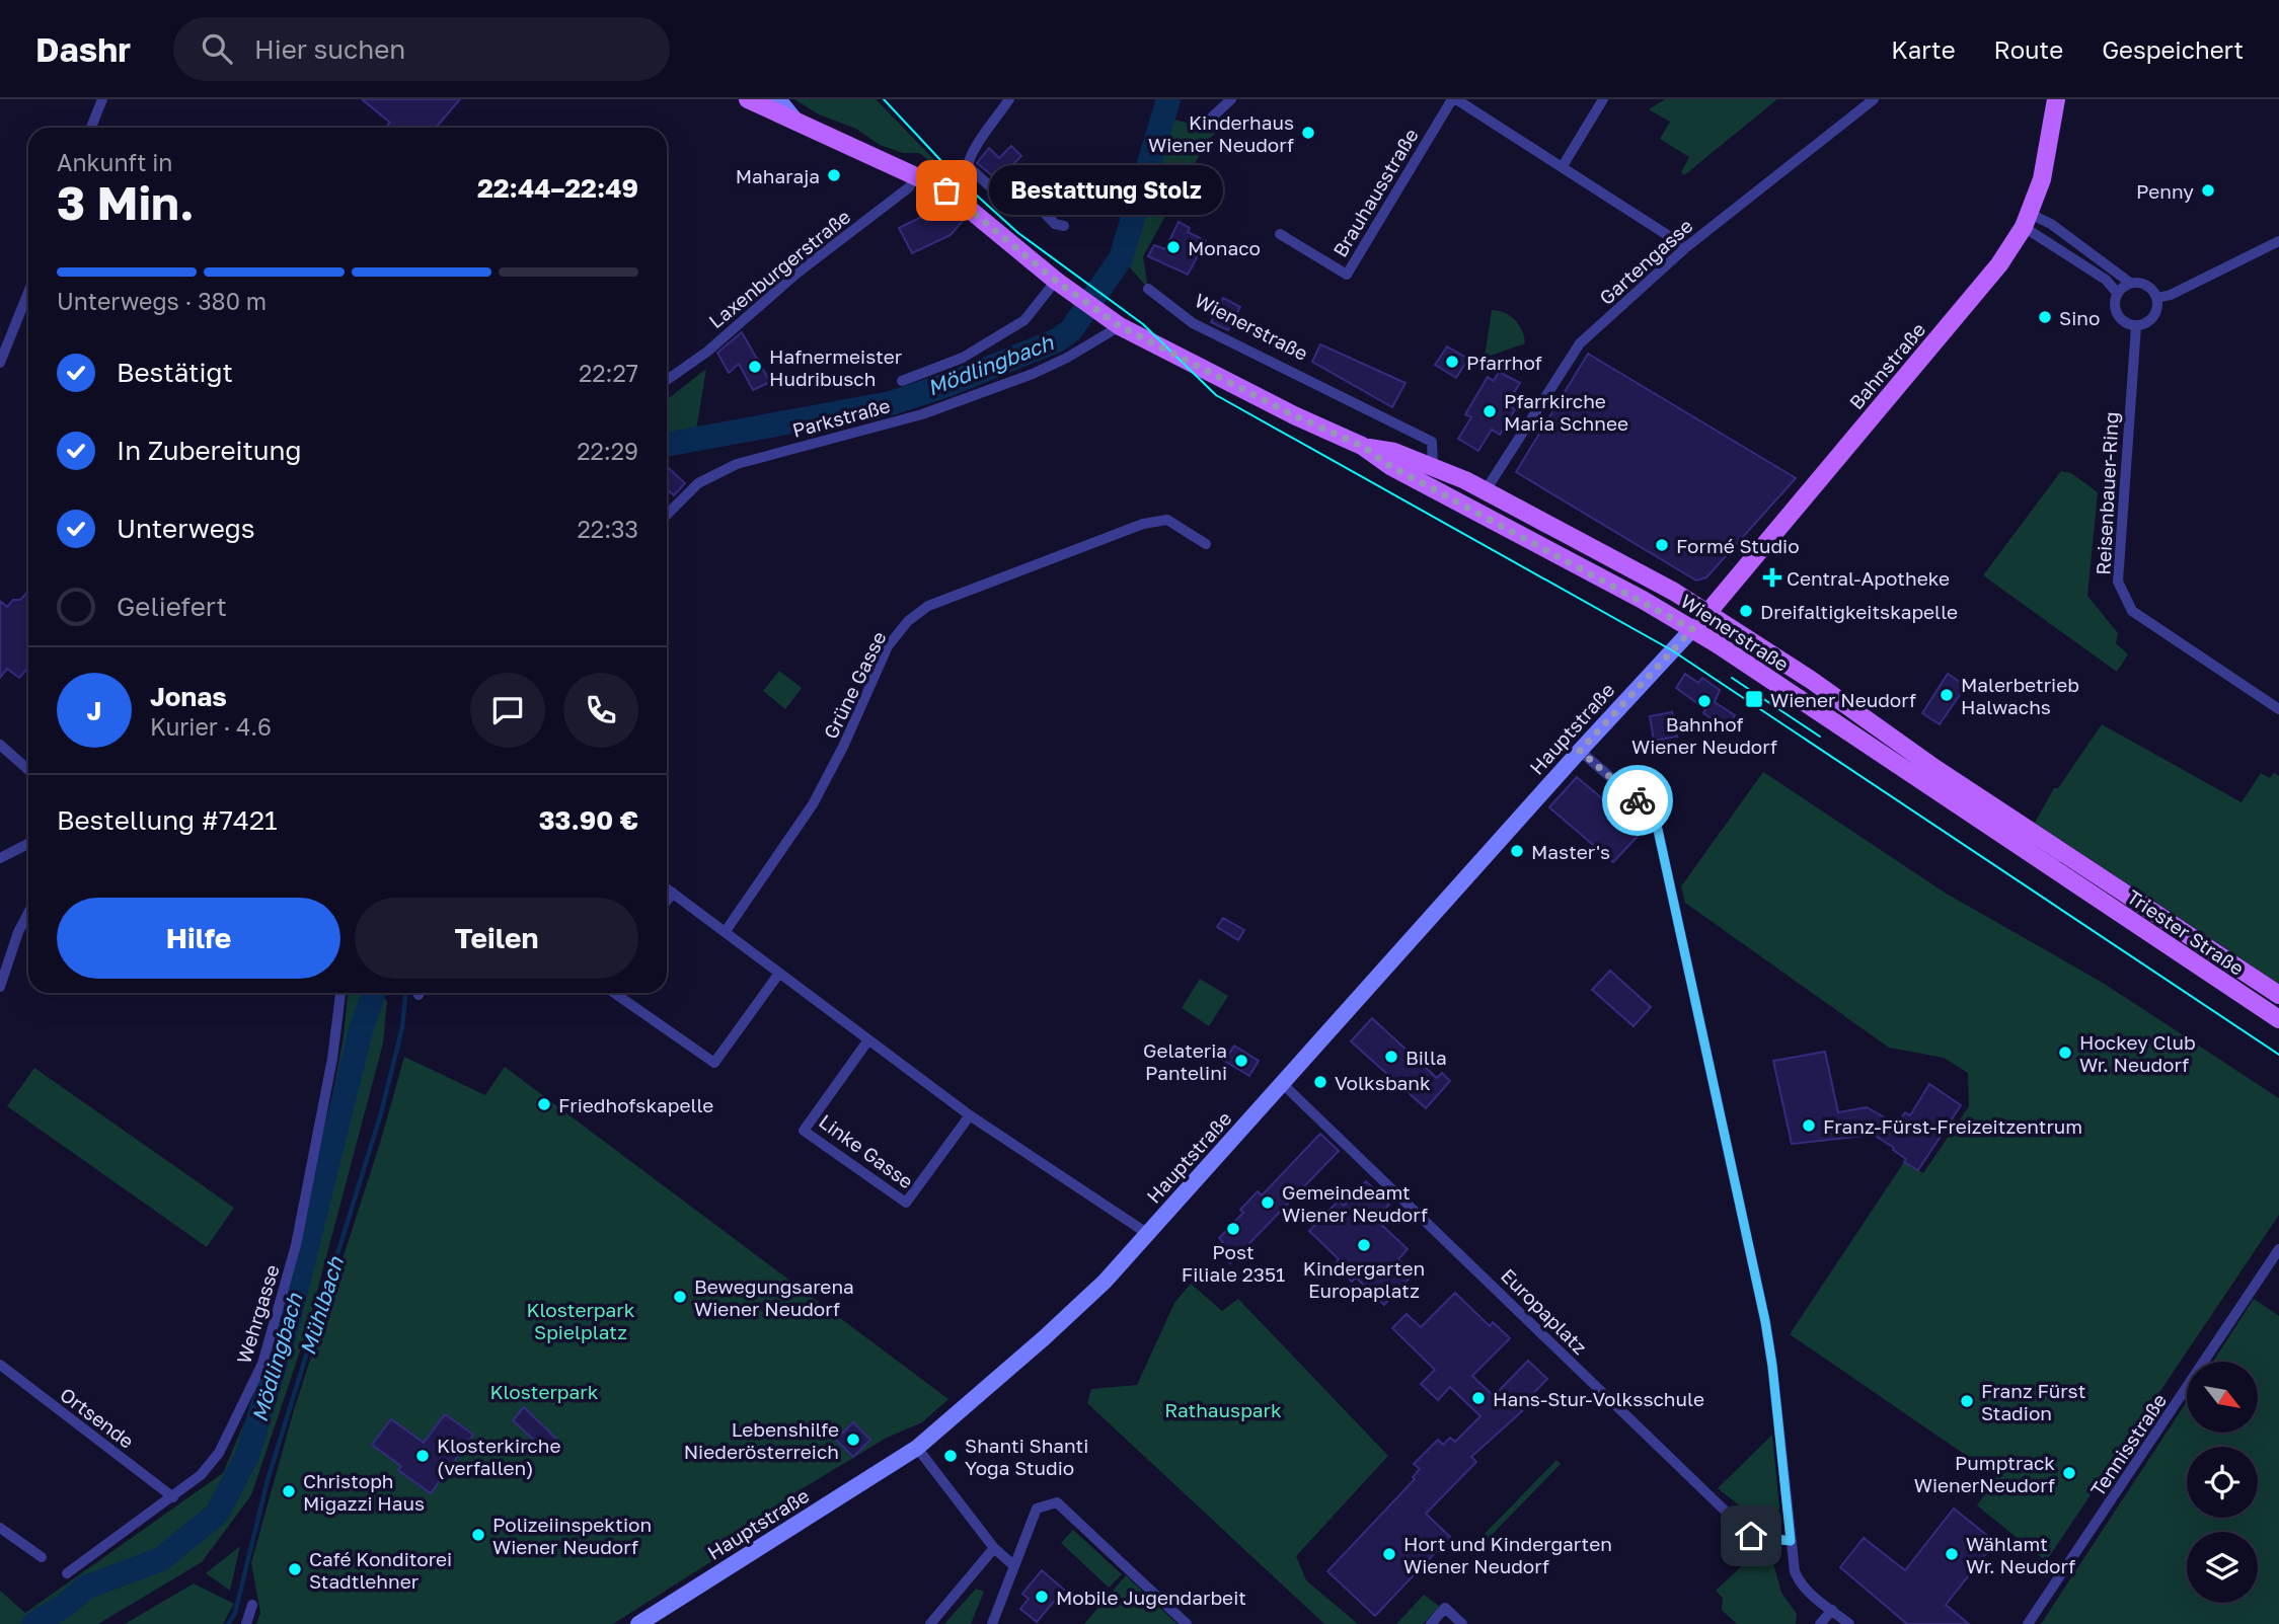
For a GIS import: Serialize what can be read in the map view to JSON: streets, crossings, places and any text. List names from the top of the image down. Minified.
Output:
{"streets":{"main road":["Wienerstraße","Bahnstraße","Triester Straße"],"street":["Brauhausstraße","Gartengasse","Laxenburgerstraße","Parkstraße","Reisenbauer-Ring","Grüne Gasse","Hauptstraße","Linke Gasse","Europaplatz","Wehrgasse","Ortsende","Tennisstraße"]},"crossings":[["Brauhausstraße","Gartengasse"],["Gartengasse","Wienerstraße"],["Laxenburgerstraße","Wienerstraße"],["Wienerstraße","Bahnstraße"],["Wienerstraße","Parkstraße"],["Wienerstraße","Hauptstraße"],["Wienerstraße","Triester Straße"],["Bahnstraße","Hauptstraße"],["Hauptstraße","Europaplatz"],["Wehrgasse","Ortsende"]],"water":["Mödlingbach","Mühlbach"],"parks":["Klosterpark Spielplatz","Klosterpark","Rathauspark"],"places":{"other":["Kinderhaus Wiener Neudorf","Maharaja","Bestattung Stolz","Penny","Monaco","Sino","Pfarrhof","Hafnermeister Hudribusch","Pfarrkirche Maria Schnee","Formé Studio","Dreifaltigkeitskapelle","Malerbetrieb Halwachs","Bahnhof Wiener Neudorf","Master's","Hockey Club Wr. Neudorf","Billa","Gelateria Pantelini","Volksbank","Friedhofskapelle","Franz-Fürst-Freizeitzentrum","Gemeindeamt Wiener Neudorf","Post Filiale 2351","Kindergarten Europaplatz","Bewegungsarena Wiener Neudorf","Hans-Stur-Volksschule","Franz Fürst Stadion","Lebenshilfe Niederösterreich","Klosterkirche (verfallen)","Shanti Shanti Yoga Studio","Pumptrack WienerNeudorf","Christoph Migazzi Haus","Polizeiinspektion Wiener Neudorf","Hort und Kindergarten Wiener Neudorf","Wählamt Wr. Neudorf","Café Konditorei Stadtlehner","Mobile Jugendarbeit"],"health":["Central-Apotheke"],"transit":["Wiener Neudorf"]},"north":"bottom right","page":{"header":"Dashr","search":"Hier suchen","nav":["Karte","Route","Gespeichert"],"heading":["3 Min.","Ankunft in","22:44–22:49"],"panel":["Jonas","Kurier · 4.6","Bestellung #7421","33.90 €"],"bubble":"Bestattung Stolz","bar":"Unterwegs · 380 m","list":[["Bestätigt","22:27"],["In Zubereitung","22:29"],["Unterwegs","22:33"],"Geliefert"],"round":"J","buttons":["Hilfe","Teilen"]}}
